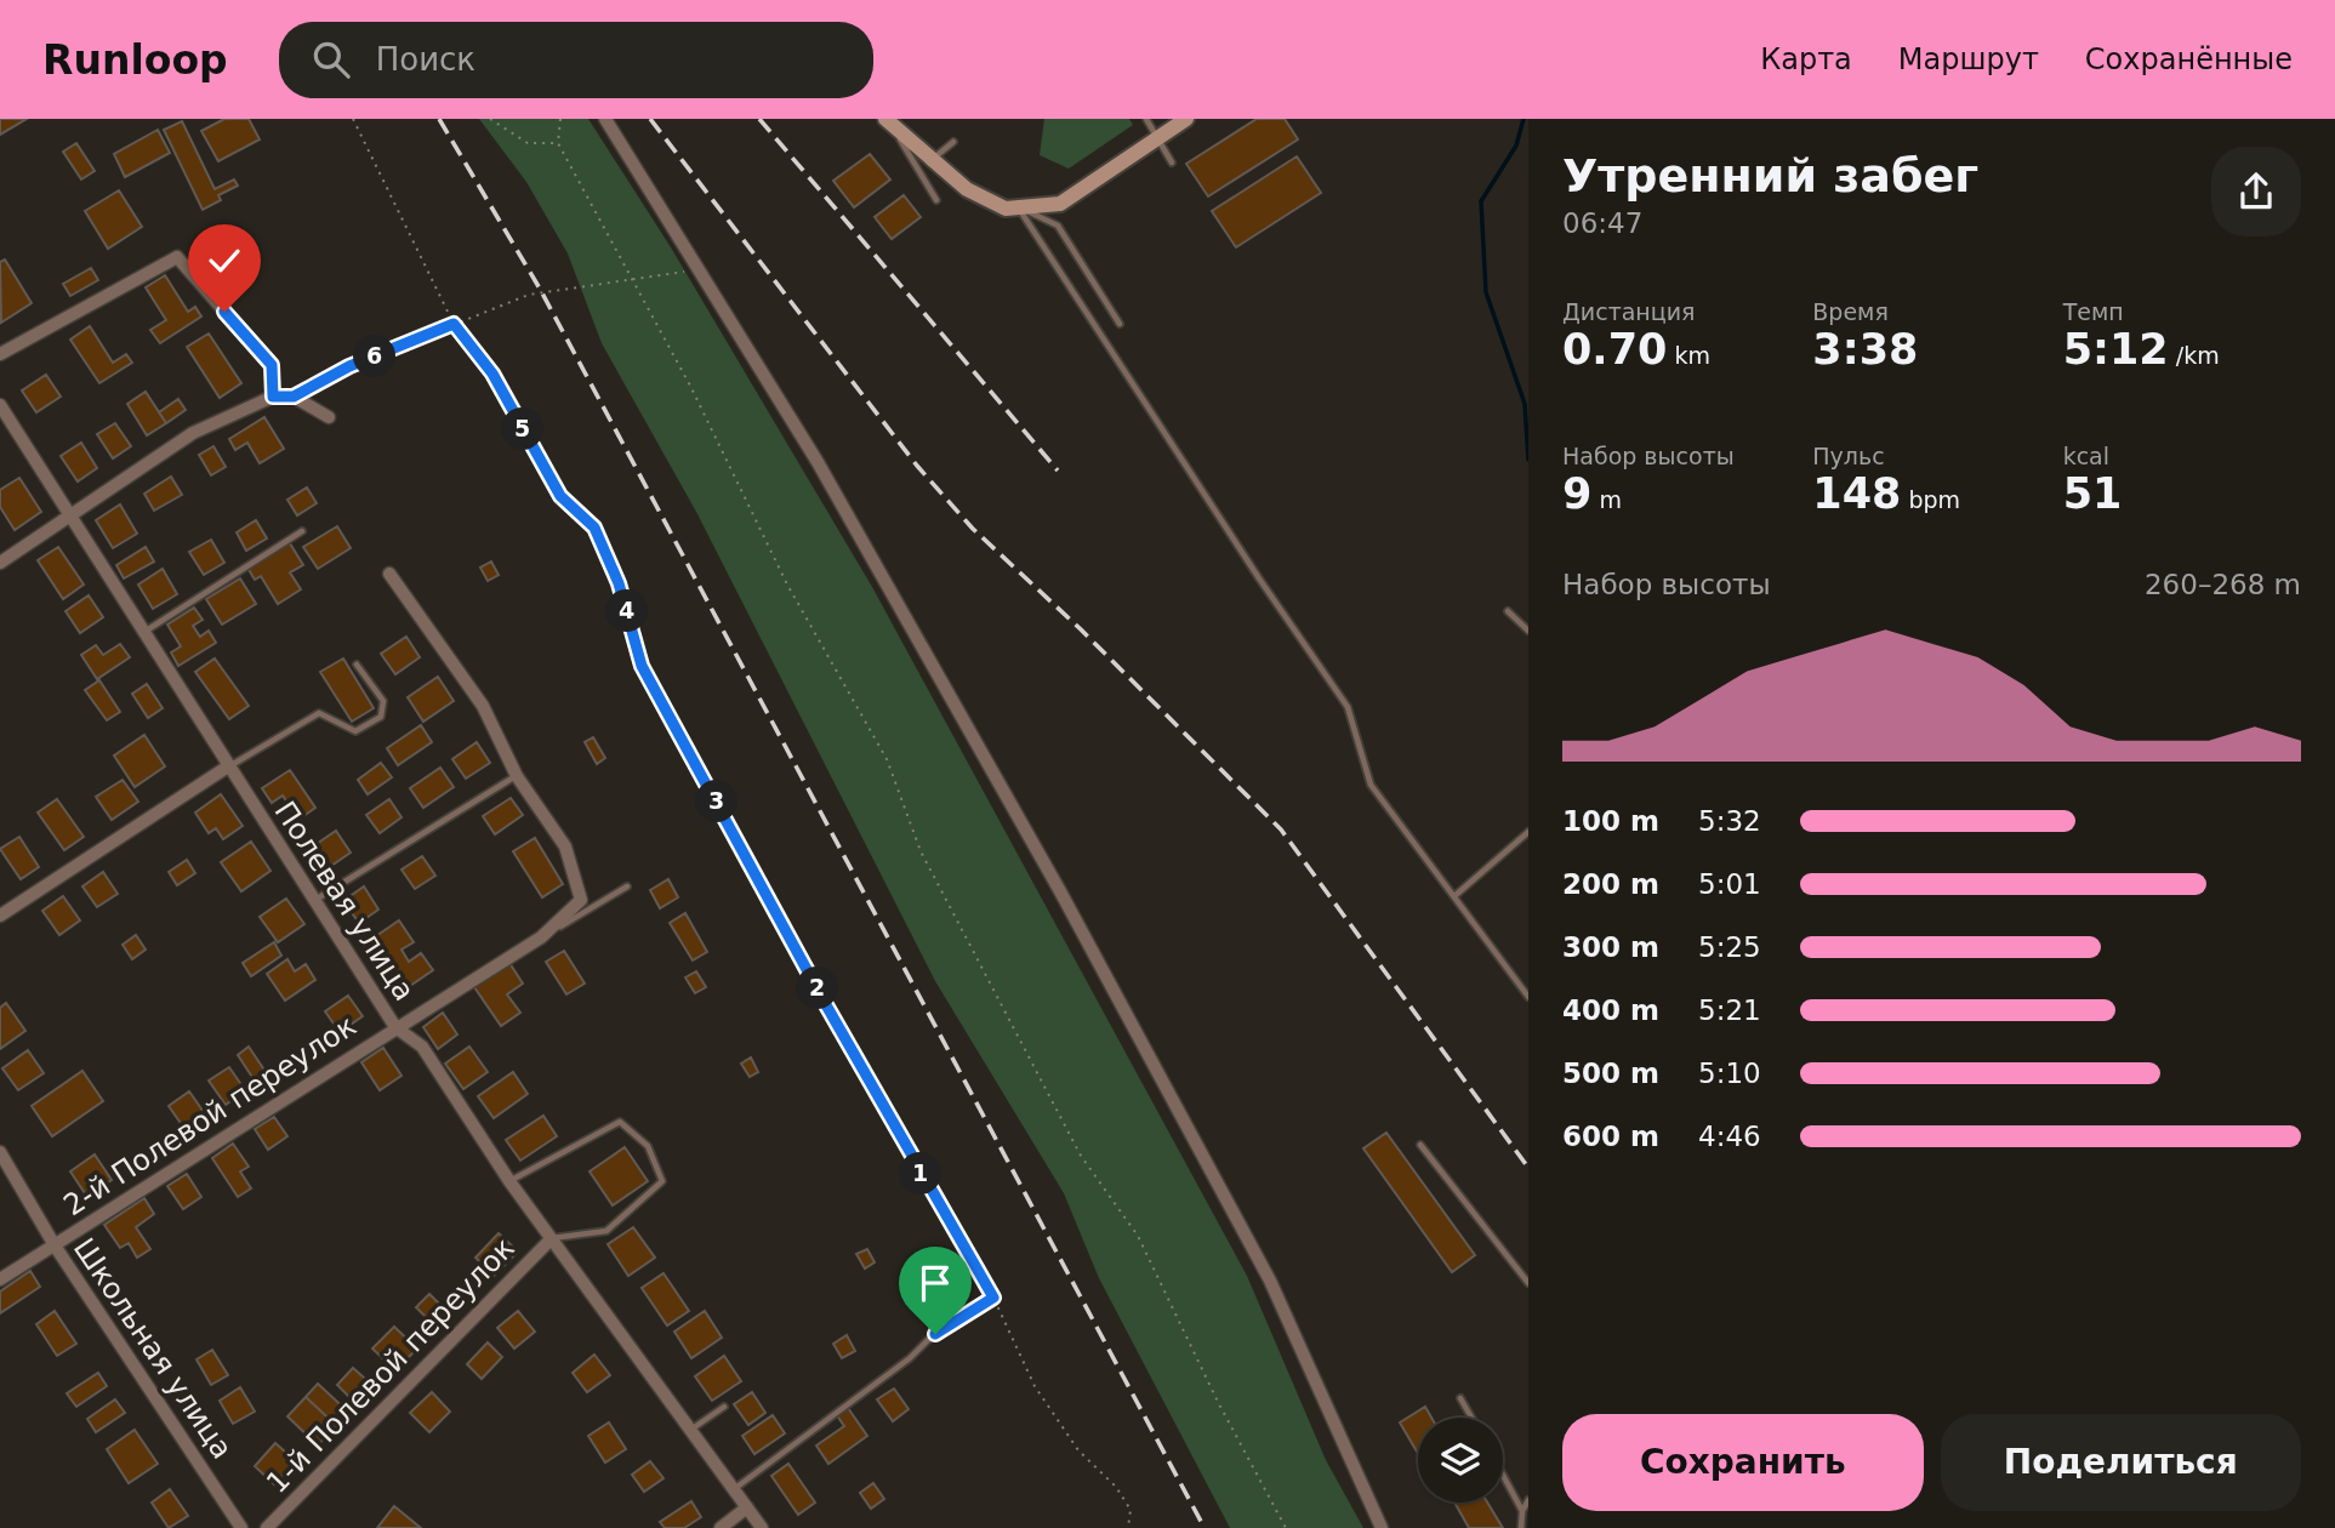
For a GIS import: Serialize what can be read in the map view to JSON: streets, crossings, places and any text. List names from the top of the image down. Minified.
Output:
{"streets":{"street":["Полевая улица","2-й Полевой переулок","Школьная улица","1-й Полевой переулок"]},"crossings":[["Полевая улица","2-й Полевой переулок"],["Полевая улица","1-й Полевой переулок"],["2-й Полевой переулок","Школьная улица"]],"page":{"header":"Runloop","search":"Поиск","nav":["Карта","Маршрут","Сохранённые"],"heading":["Утренний забег","06:47"],"stats":[["Дистанция","0.70 km"],["Время","3:38"],["Темп","5:12 /km"],["Набор высоты","9 m"],["Пульс","148 bpm"],["kcal","51"]],"pins":["6","5","4","3","2","1"],"chart":["Набор высоты","260–268 m"],"list":[{"name":"100 m","note":"5:32"},{"name":"200 m","note":"5:01"},{"name":"300 m","note":"5:25"},{"name":"400 m","note":"5:21"},{"name":"500 m","note":"5:10"},{"name":"600 m","note":"4:46"}],"buttons":["Сохранить","Поделиться"]}}
